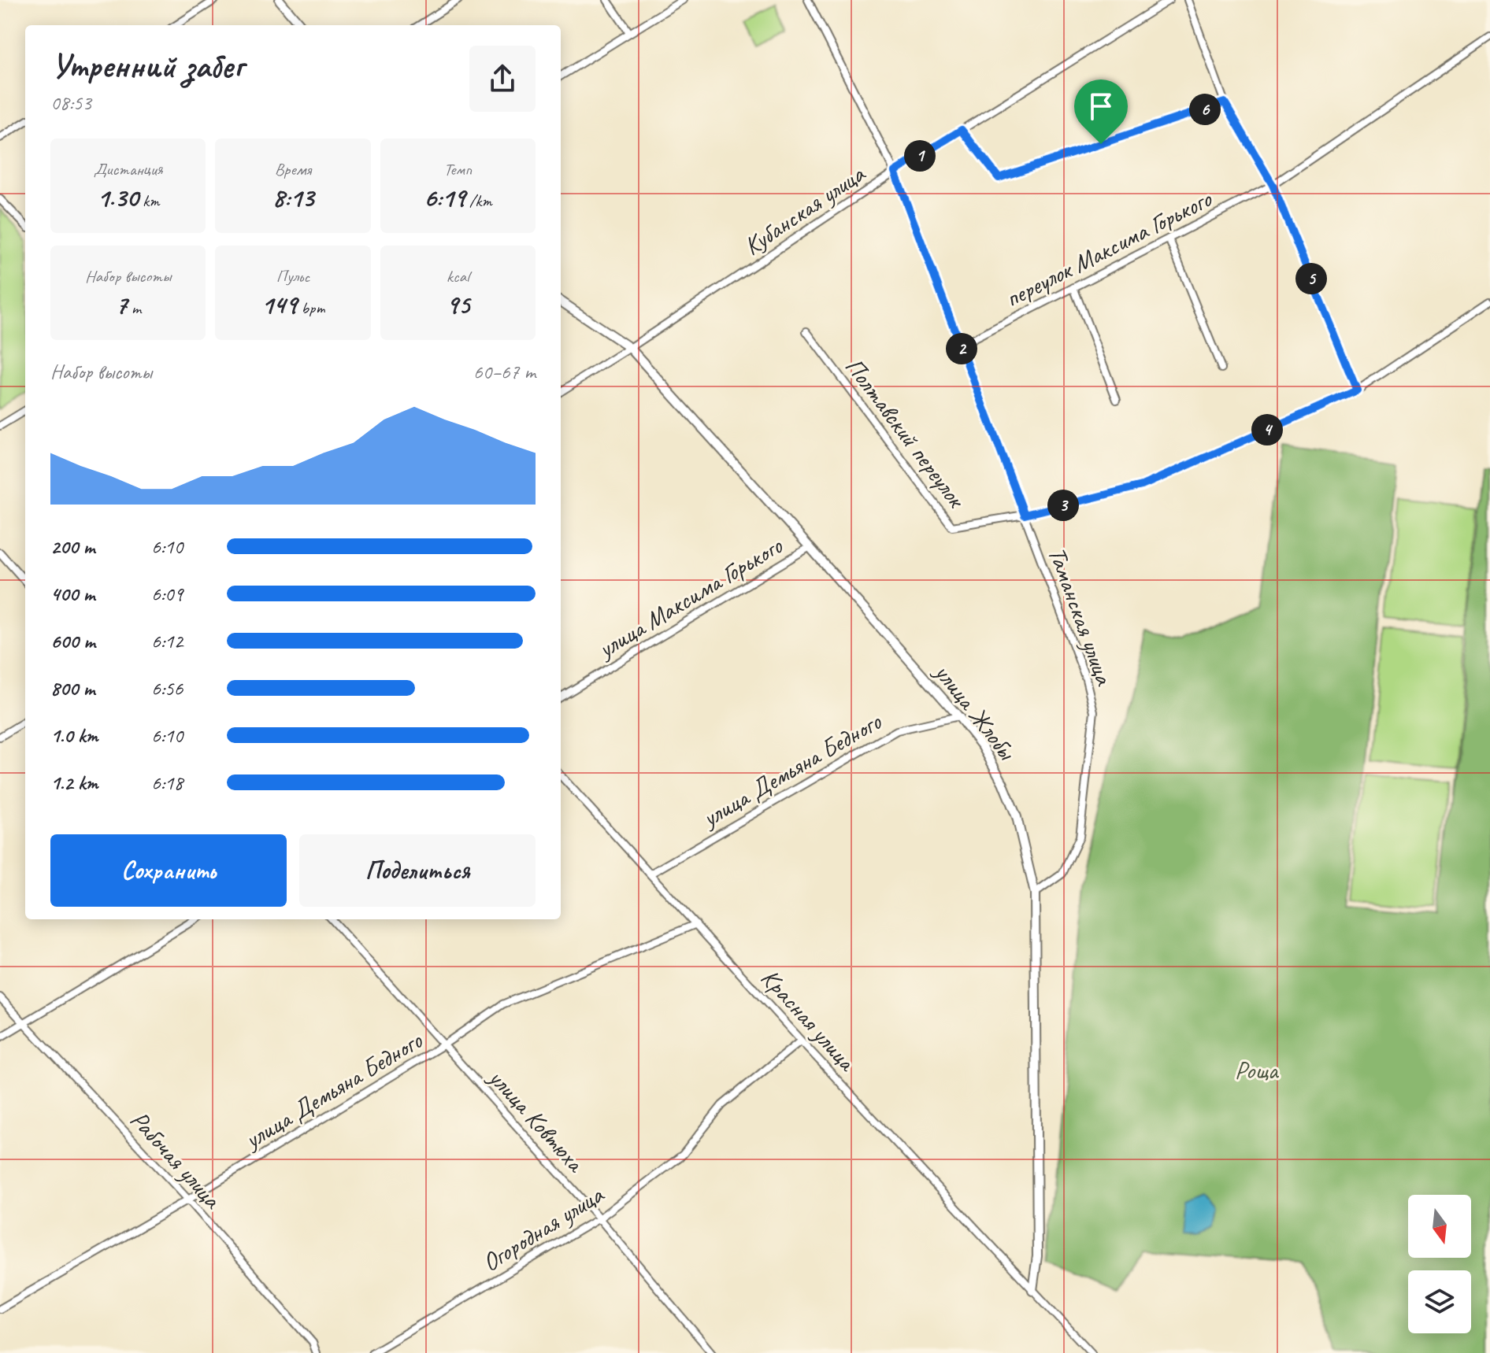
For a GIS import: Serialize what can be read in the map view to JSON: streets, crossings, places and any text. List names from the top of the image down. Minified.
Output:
{"streets":{"street":["Кубанская улица","переулок Максима Горького","Полтавский переулок","улица Максима Горького","Таманская улица","улица Жлобы","улица Демьяна Бедного","Красная улица","улица Ковтюха","Рабочая улица","Огородная улица"]},"crossings":[["Кубанская улица","Таманская улица"],["Кубанская улица","улица Жлобы"],["переулок Максима Горького","Таманская улица"],["Полтавский переулок","Таманская улица"],["улица Максима Горького","улица Жлобы"],["Таманская улица","улица Жлобы"],["улица Жлобы","улица Демьяна Бедного"],["улица Жлобы","Красная улица"],["улица Демьяна Бедного","Красная улица"],["улица Демьяна Бедного","улица Ковтюха"],["улица Демьяна Бедного","Рабочая улица"],["Красная улица","Огородная улица"],["улица Ковтюха","Огородная улица"]],"parks":["Роща"],"north":"bottom","page":{"heading":["Утренний забег","08:53"],"pins":["6","1","5","2","4","3"],"stats":[["Дистанция","1.30 km"],["Время","8:13"],["Темп","6:19 /km"],["Набор высоты","7 m"],["Пульс","149 bpm"],["kcal","95"]],"chart":["Набор высоты","60–67 m"],"list":[{"name":"200 m","note":"6:10"},{"name":"400 m","note":"6:09"},{"name":"600 m","note":"6:12"},{"name":"800 m","note":"6:56"},{"name":"1.0 km","note":"6:10"},{"name":"1.2 km","note":"6:18"}],"buttons":["Сохранить","Поделиться"]}}
